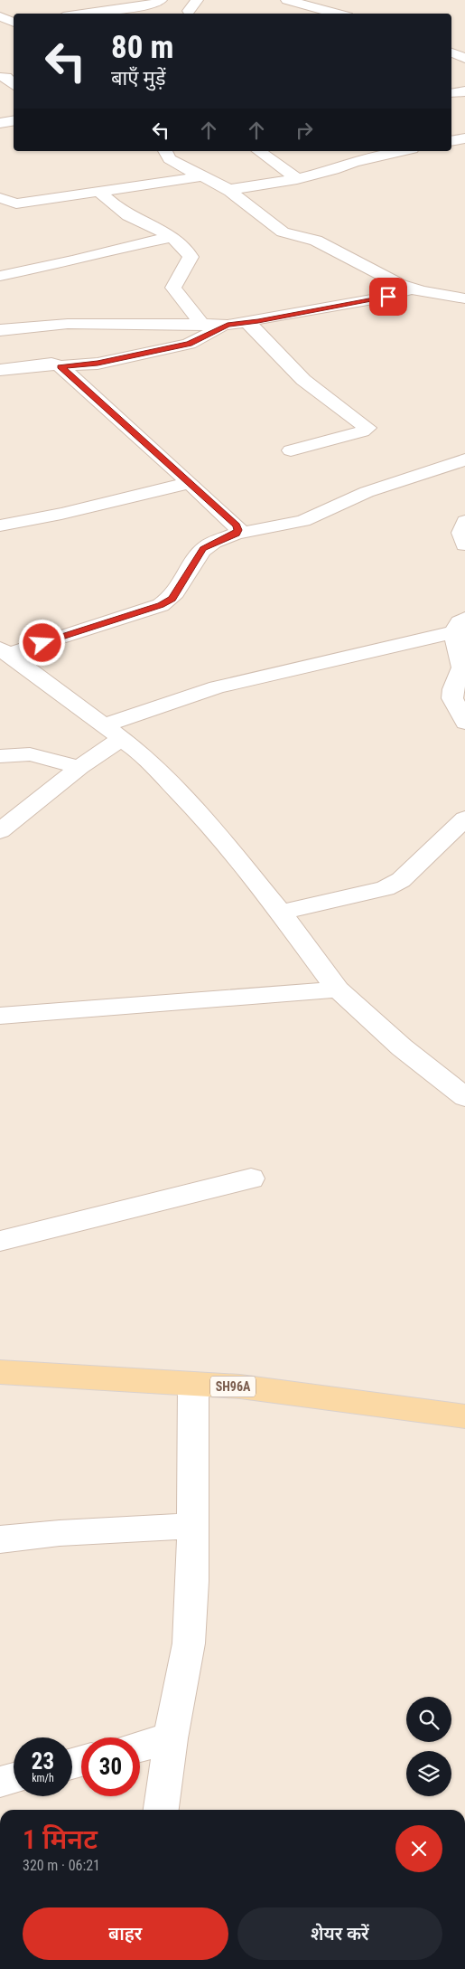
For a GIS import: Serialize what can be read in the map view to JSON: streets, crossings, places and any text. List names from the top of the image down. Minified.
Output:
{"streets":{"main road":["SH96A"]},"page":{"turn":["80 m","बाएँ मुड़ें"],"speed":"23 km/h","limit":"30","heading":["1 मिनट","320 m · 06:21"],"buttons":["बाहर","शेयर करें"]}}
